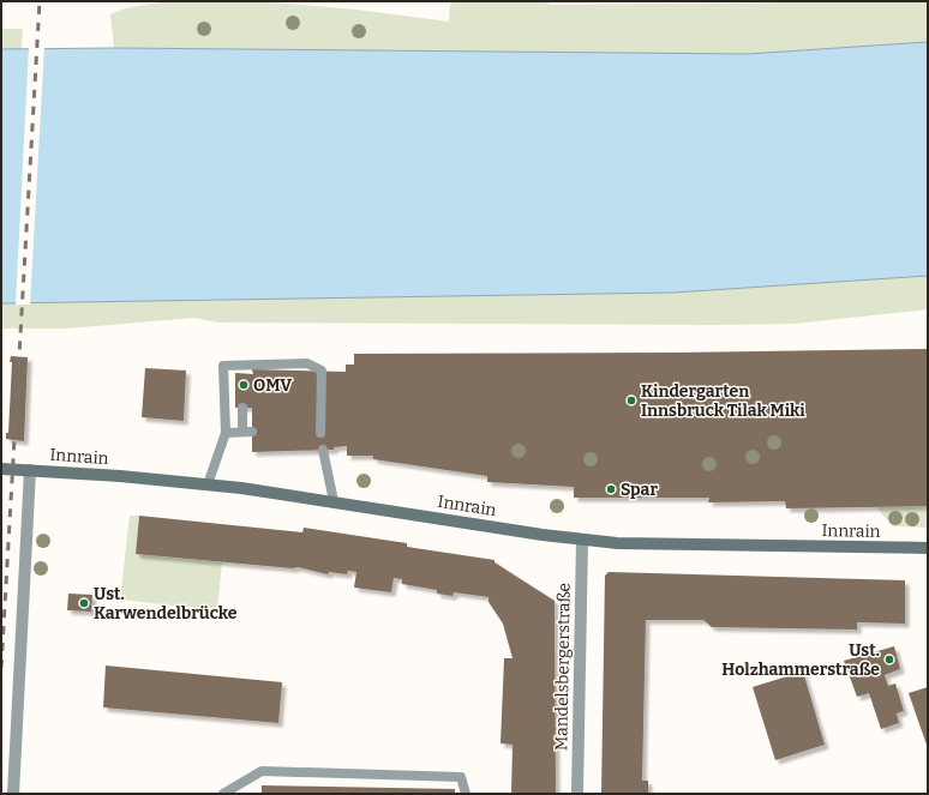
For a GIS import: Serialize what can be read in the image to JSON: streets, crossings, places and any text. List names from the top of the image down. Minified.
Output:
{"streets":{"main road":["Innrain"],"street":["Mandelsbergerstraße"]},"crossings":[["Innrain","Mandelsbergerstraße"]],"places":["OMV","Kindergarten Innsbruck Tilak Miki","Spar","Ust. Karwendelbrücke","Ust. Holzhammerstraße"]}
